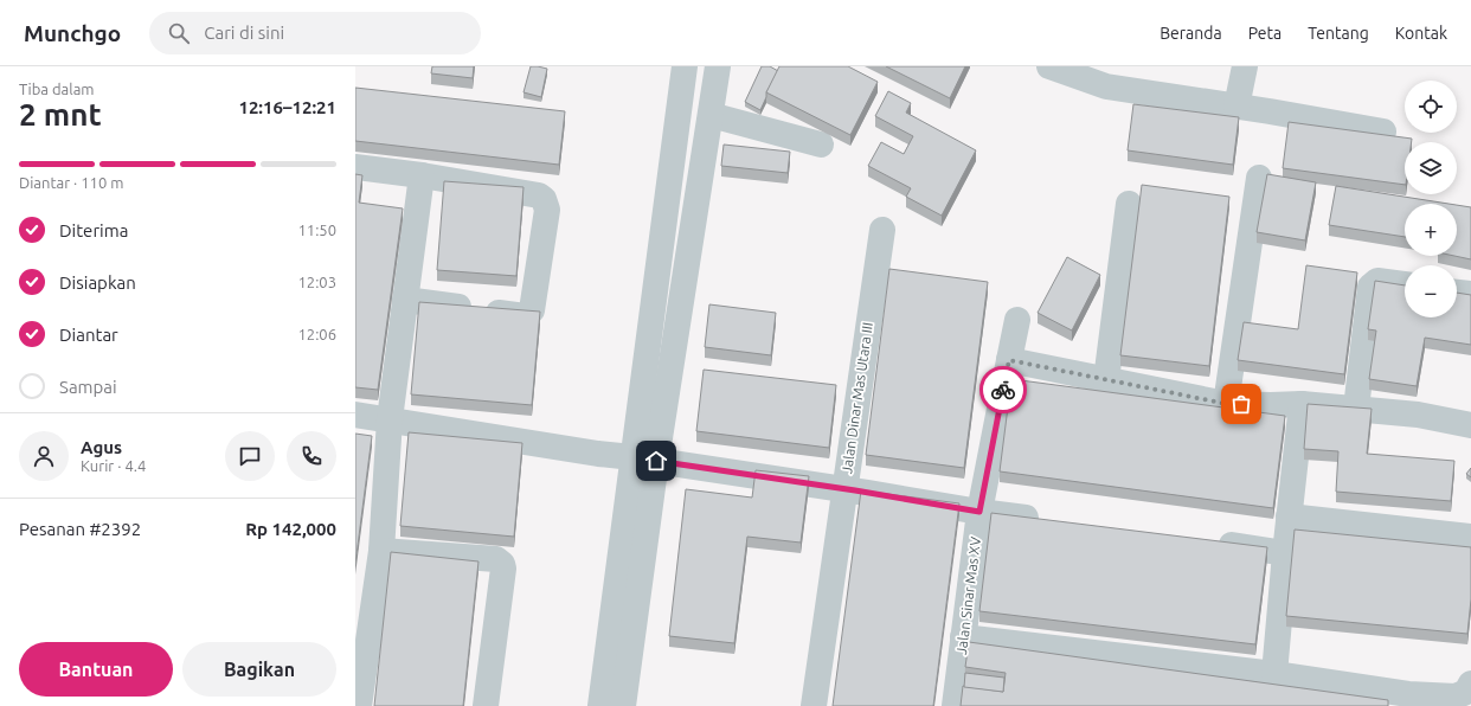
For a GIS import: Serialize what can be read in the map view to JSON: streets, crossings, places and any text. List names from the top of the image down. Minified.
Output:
{"streets":{"street":["Jalan Dinar Mas Utara III","Jalan Sinar Mas XV"]},"page":{"header":"Munchgo","search":"Cari di sini","nav":["Beranda","Peta","Tentang","Kontak"],"heading":["2 mnt","Tiba dalam","12:16–12:21"],"panel":["Agus","Kurir · 4.4","Pesanan #2392","Rp 142,000"],"map_buttons":["+","−"],"bar":"Diantar · 110 m","list":[["Diterima","11:50"],["Disiapkan","12:03"],["Diantar","12:06"],"Sampai"],"buttons":["Bantuan","Bagikan"]}}
